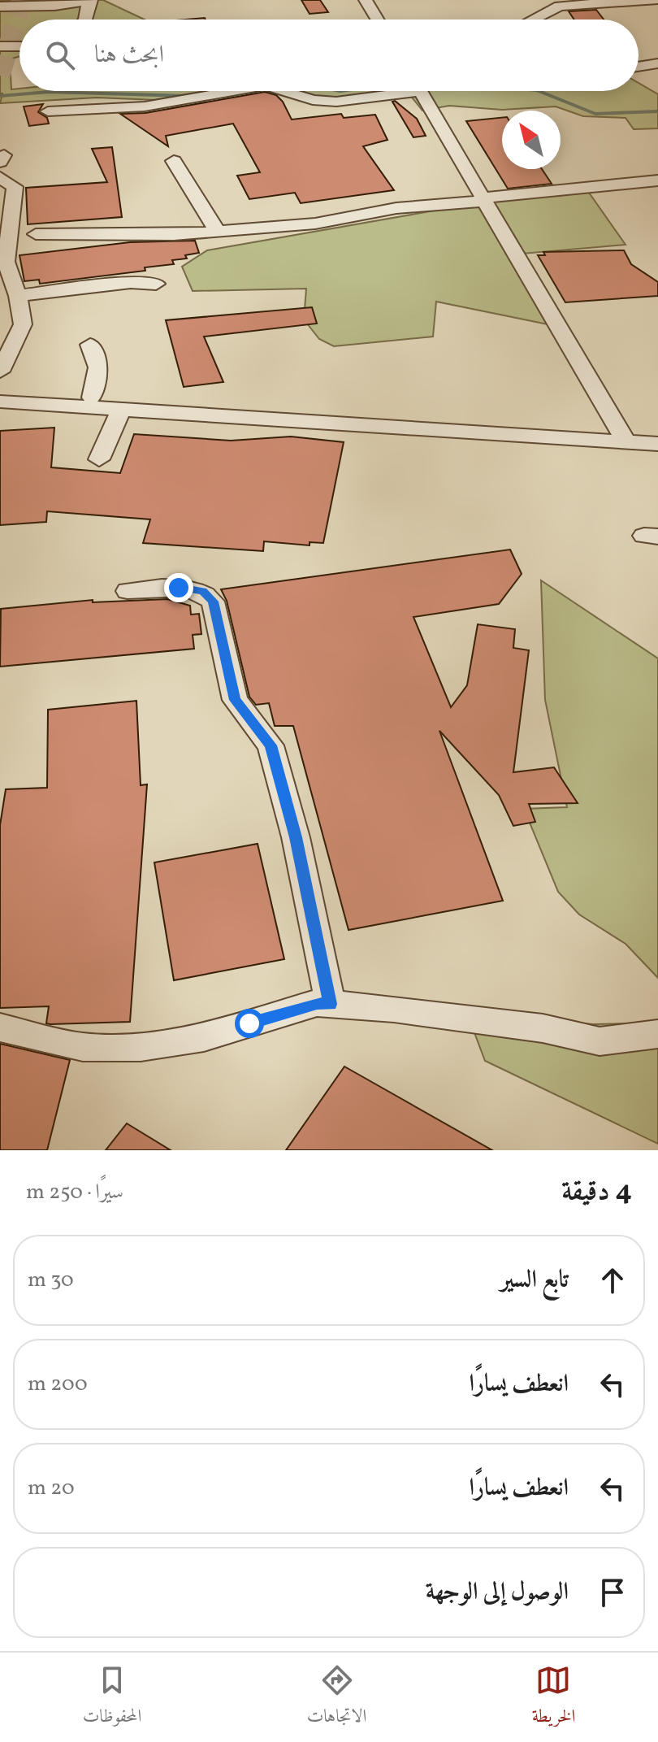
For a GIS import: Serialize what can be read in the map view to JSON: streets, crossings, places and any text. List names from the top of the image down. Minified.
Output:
{"north":"top left","page":{"search":"ابحث هنا","heading":["4 دقيقة","سيرًا · 250 m"],"list":[["تابع السير","30 m"],["انعطف يسارًا","200 m"],["انعطف يسارًا","20 m"],"الوصول إلى الوجهة"],"nav":["الخريطة","الاتجاهات","المحفوظات"]}}
